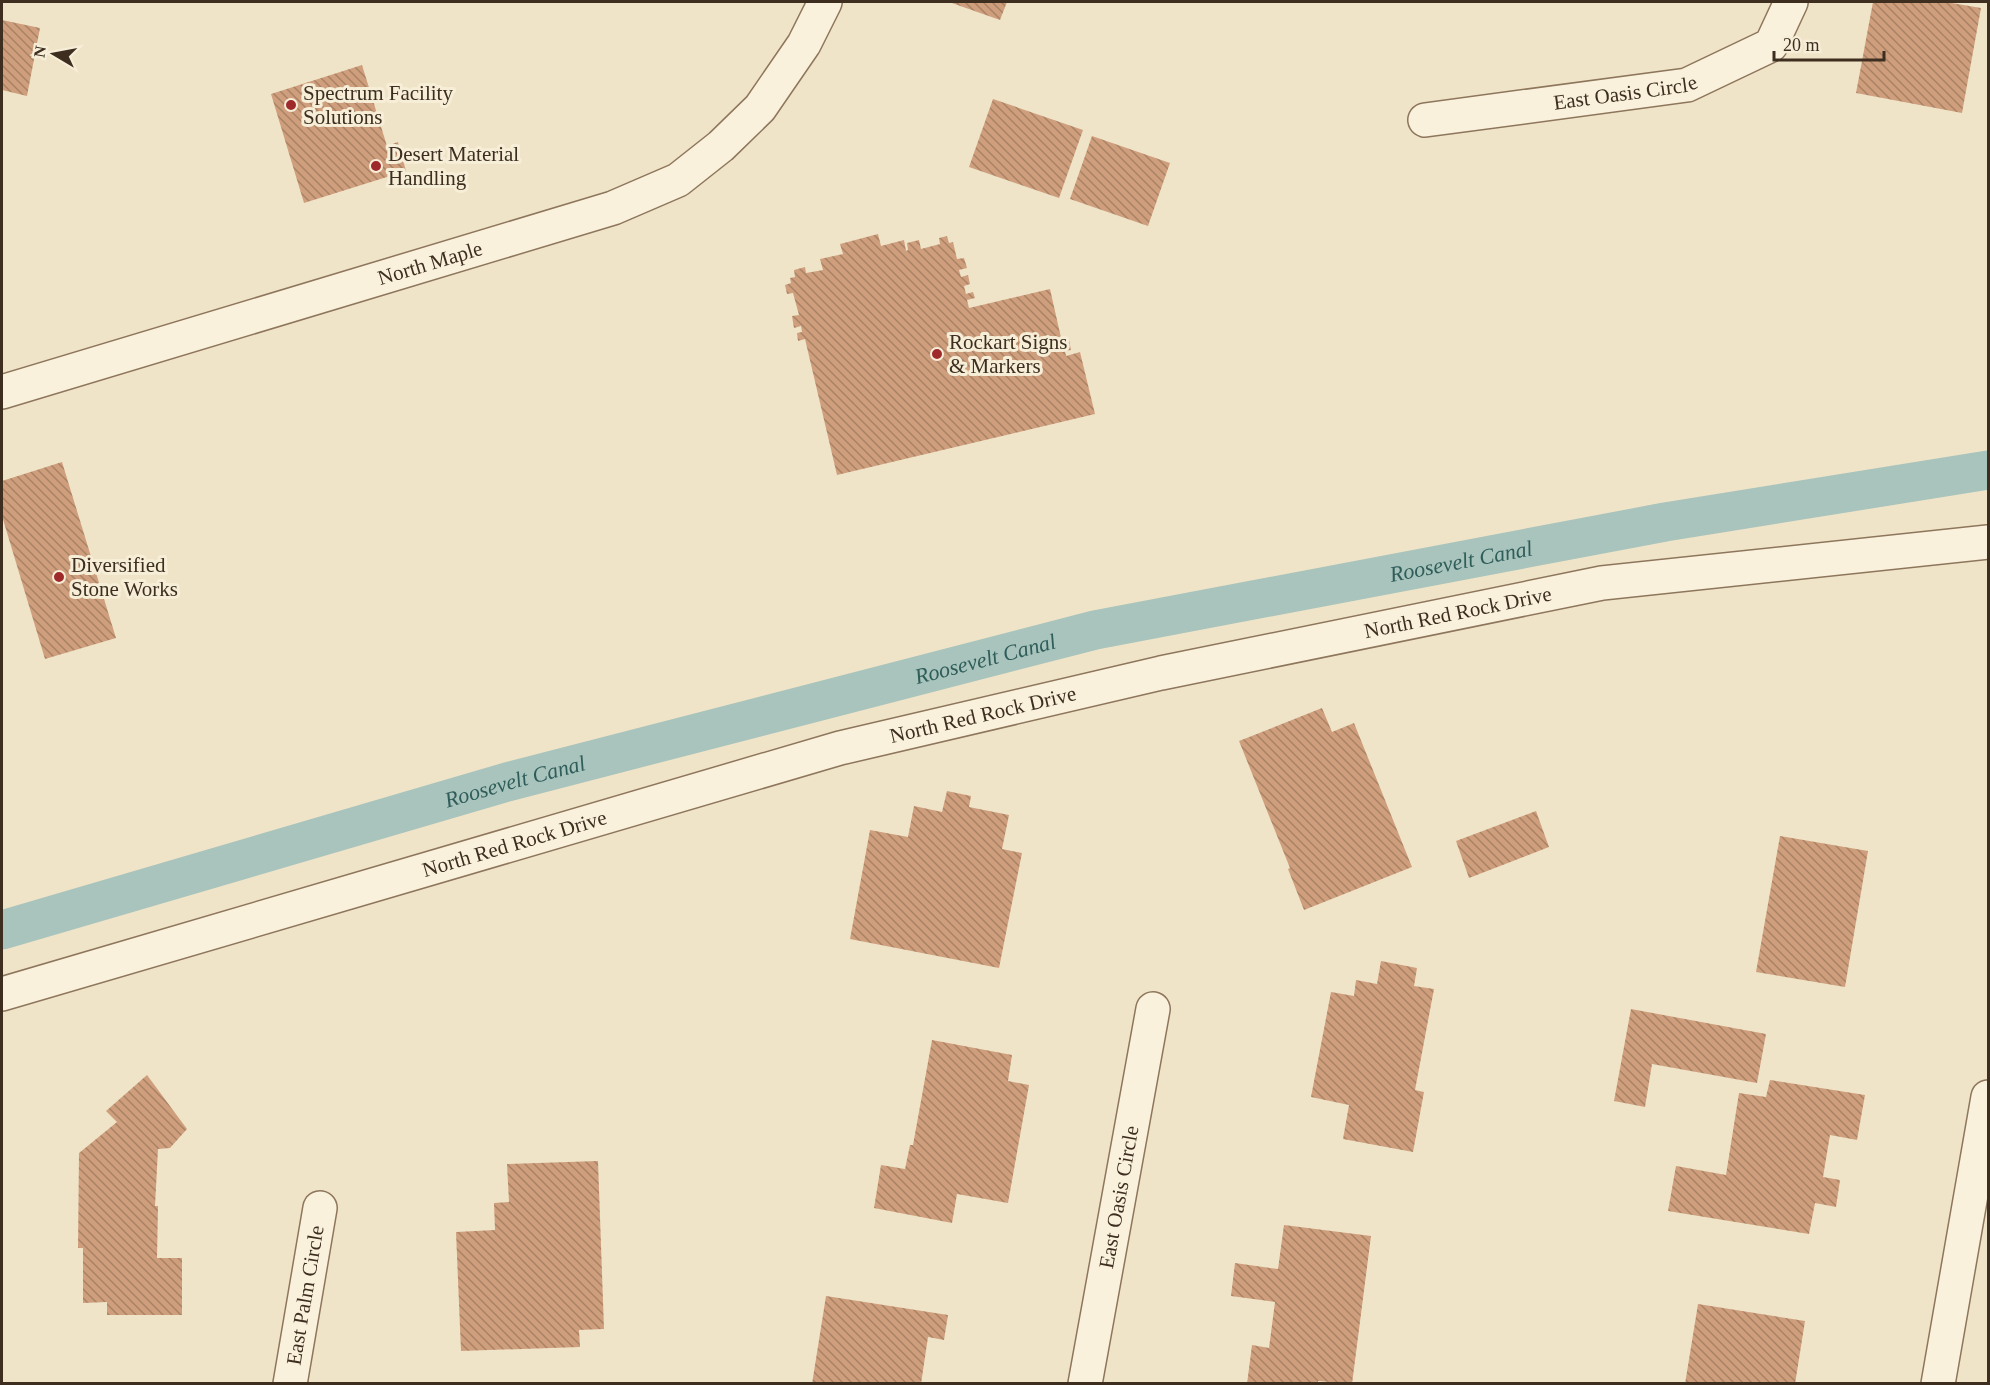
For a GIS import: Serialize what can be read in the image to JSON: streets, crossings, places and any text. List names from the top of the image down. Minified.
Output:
{"streets":{"street":["East Oasis Circle","North Maple","North Red Rock Drive","East Palm Circle"]},"water":["Roosevelt Canal"],"places":["Spectrum Facility Solutions","Desert Material Handling","Rockart Signs & Markers","Diversified Stone Works"],"scale_bar":"20 m","north":"left"}
